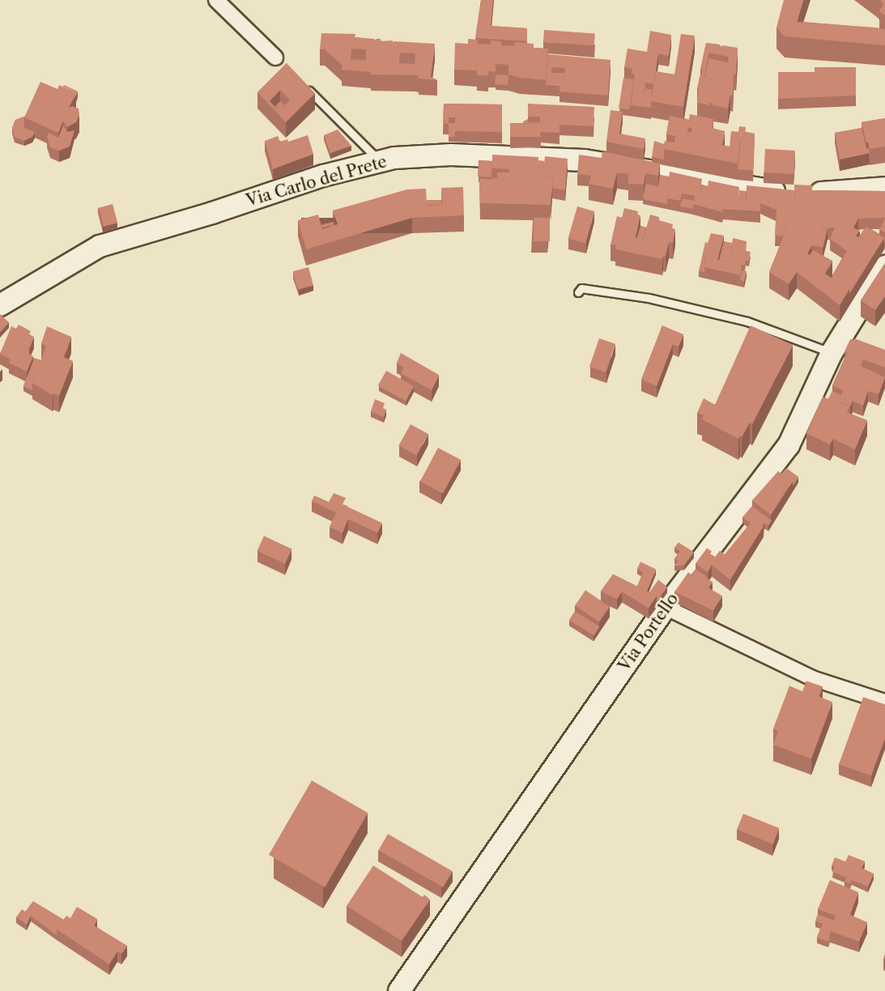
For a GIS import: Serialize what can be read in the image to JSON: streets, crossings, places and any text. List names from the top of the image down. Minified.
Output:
{"streets":{"street":["Via Carlo del Prete","Via Portello"]}}
